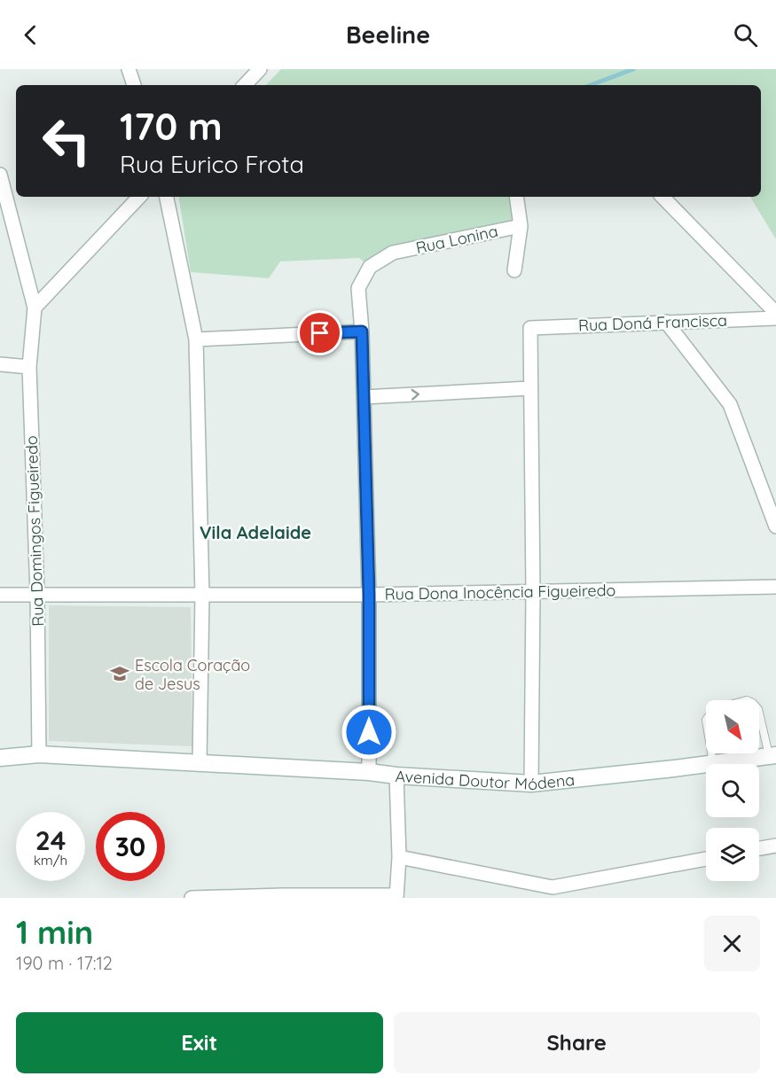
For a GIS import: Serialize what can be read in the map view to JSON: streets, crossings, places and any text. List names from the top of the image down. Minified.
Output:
{"streets":{"main road":["Avenida Doutor Módena"],"street":["Rua Lonina","Rua Doná Francisca","Rua Domingos Figueiredo","Rua Dona Inocência Figueiredo"]},"crossings":[["Rua Lonina","Rua Dona Inocência Figueiredo"],["Rua Lonina","Avenida Doutor Módena"],["Rua Domingos Figueiredo","Rua Dona Inocência Figueiredo"],["Rua Domingos Figueiredo","Avenida Doutor Módena"]],"districts":["Vila Adelaide"],"places":{"school or university":["Escola Coração de Jesus"]},"north":"bottom right","page":{"header":"Beeline","turn":["170 m","Rua Eurico Frota"],"speed":"24 km/h","limit":"30","heading":["1 min","190 m · 17:12"],"buttons":["Exit","Share"]}}
